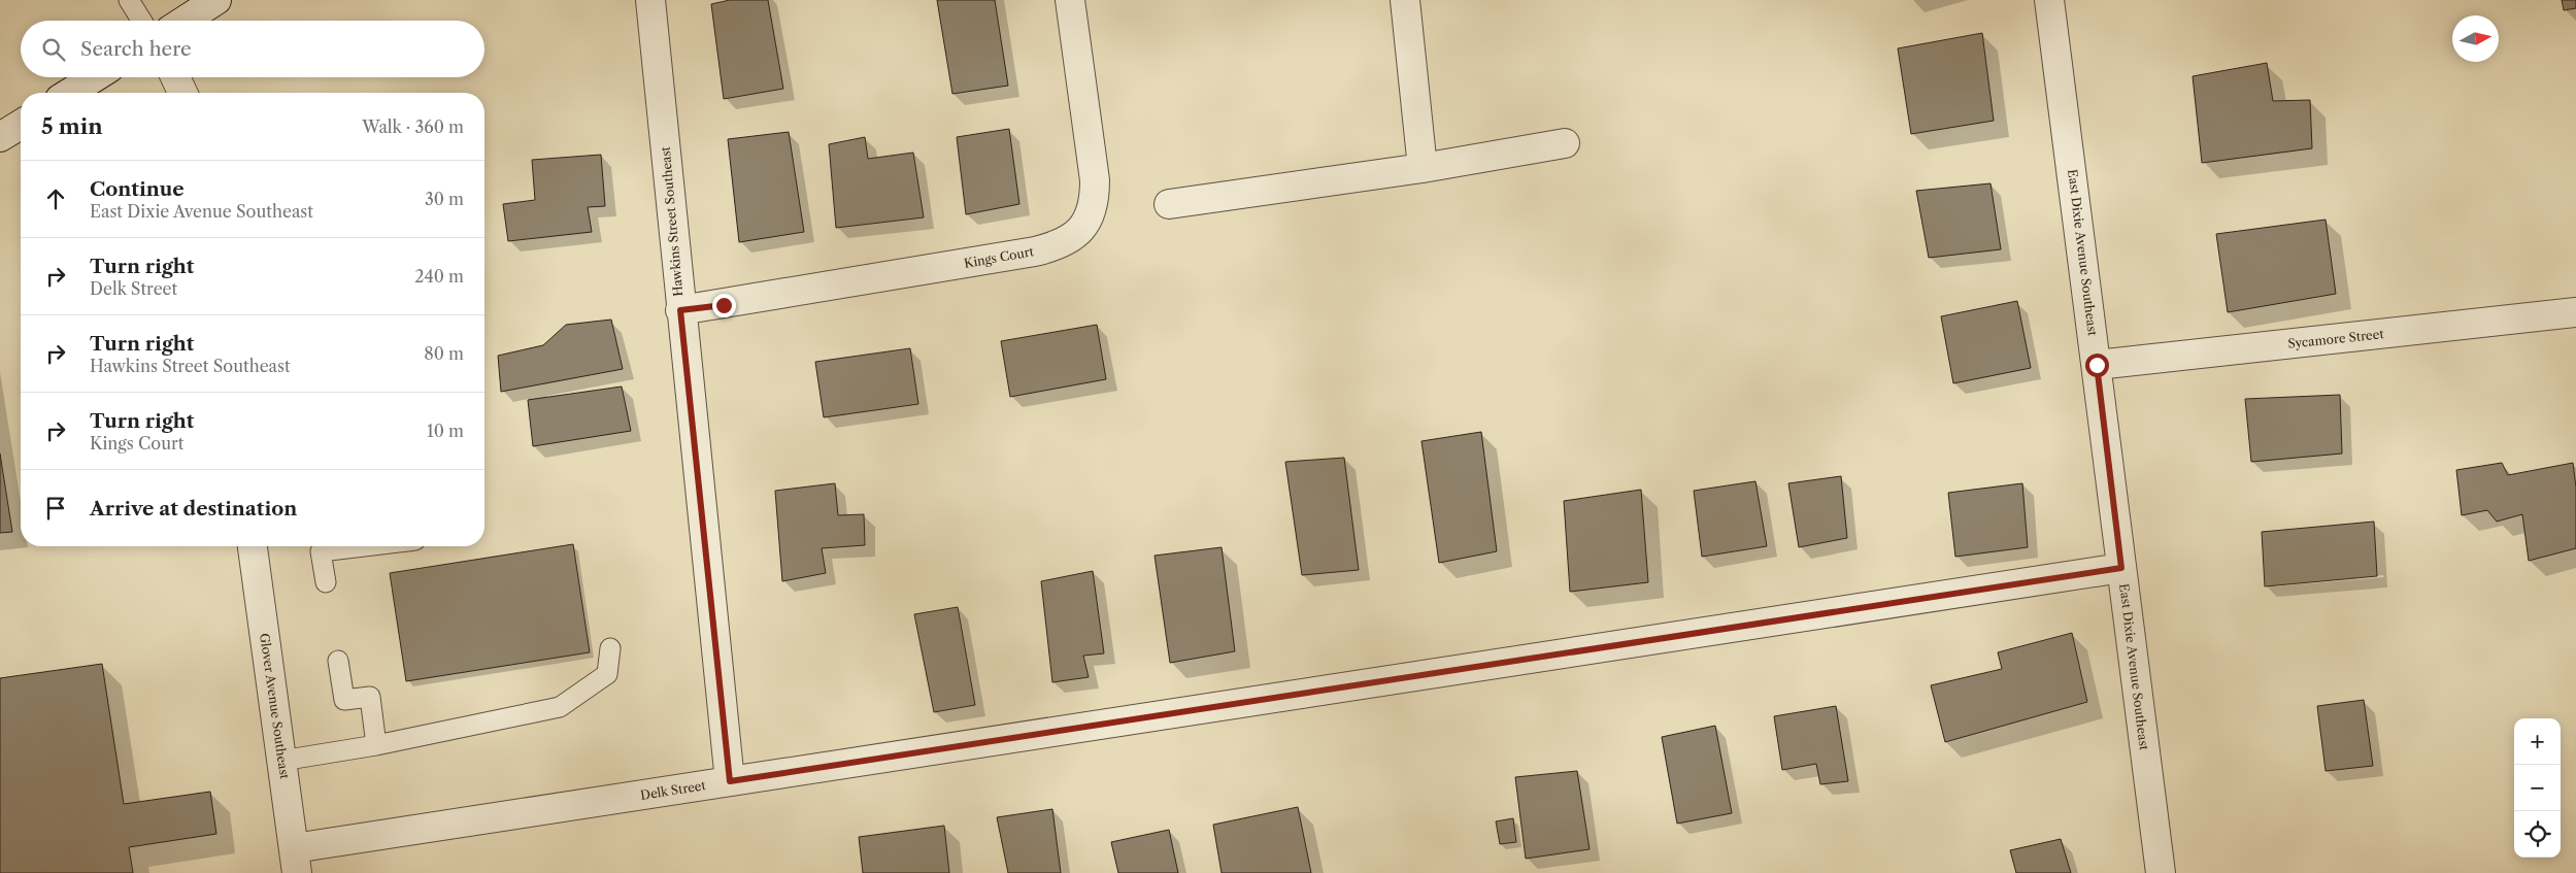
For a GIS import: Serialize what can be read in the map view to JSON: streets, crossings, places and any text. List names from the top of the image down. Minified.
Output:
{"streets":{"street":["Hawkins Street Southeast","East Dixie Avenue Southeast","Kings Court","Sycamore Street","Glover Avenue Southeast","Delk Street"]},"crossings":[["Hawkins Street Southeast","Kings Court"],["Hawkins Street Southeast","Delk Street"],["East Dixie Avenue Southeast","Sycamore Street"],["East Dixie Avenue Southeast","Delk Street"],["Glover Avenue Southeast","Delk Street"]],"north":"right","page":{"search":"Search here","heading":["5 min","Walk · 360 m"],"list":[["Continue","East Dixie Avenue Southeast","30 m"],["Turn right","Delk Street","240 m"],["Turn right","Hawkins Street Southeast","80 m"],["Turn right","Kings Court","10 m"],"Arrive at destination"],"map_buttons":["+","−"]}}
